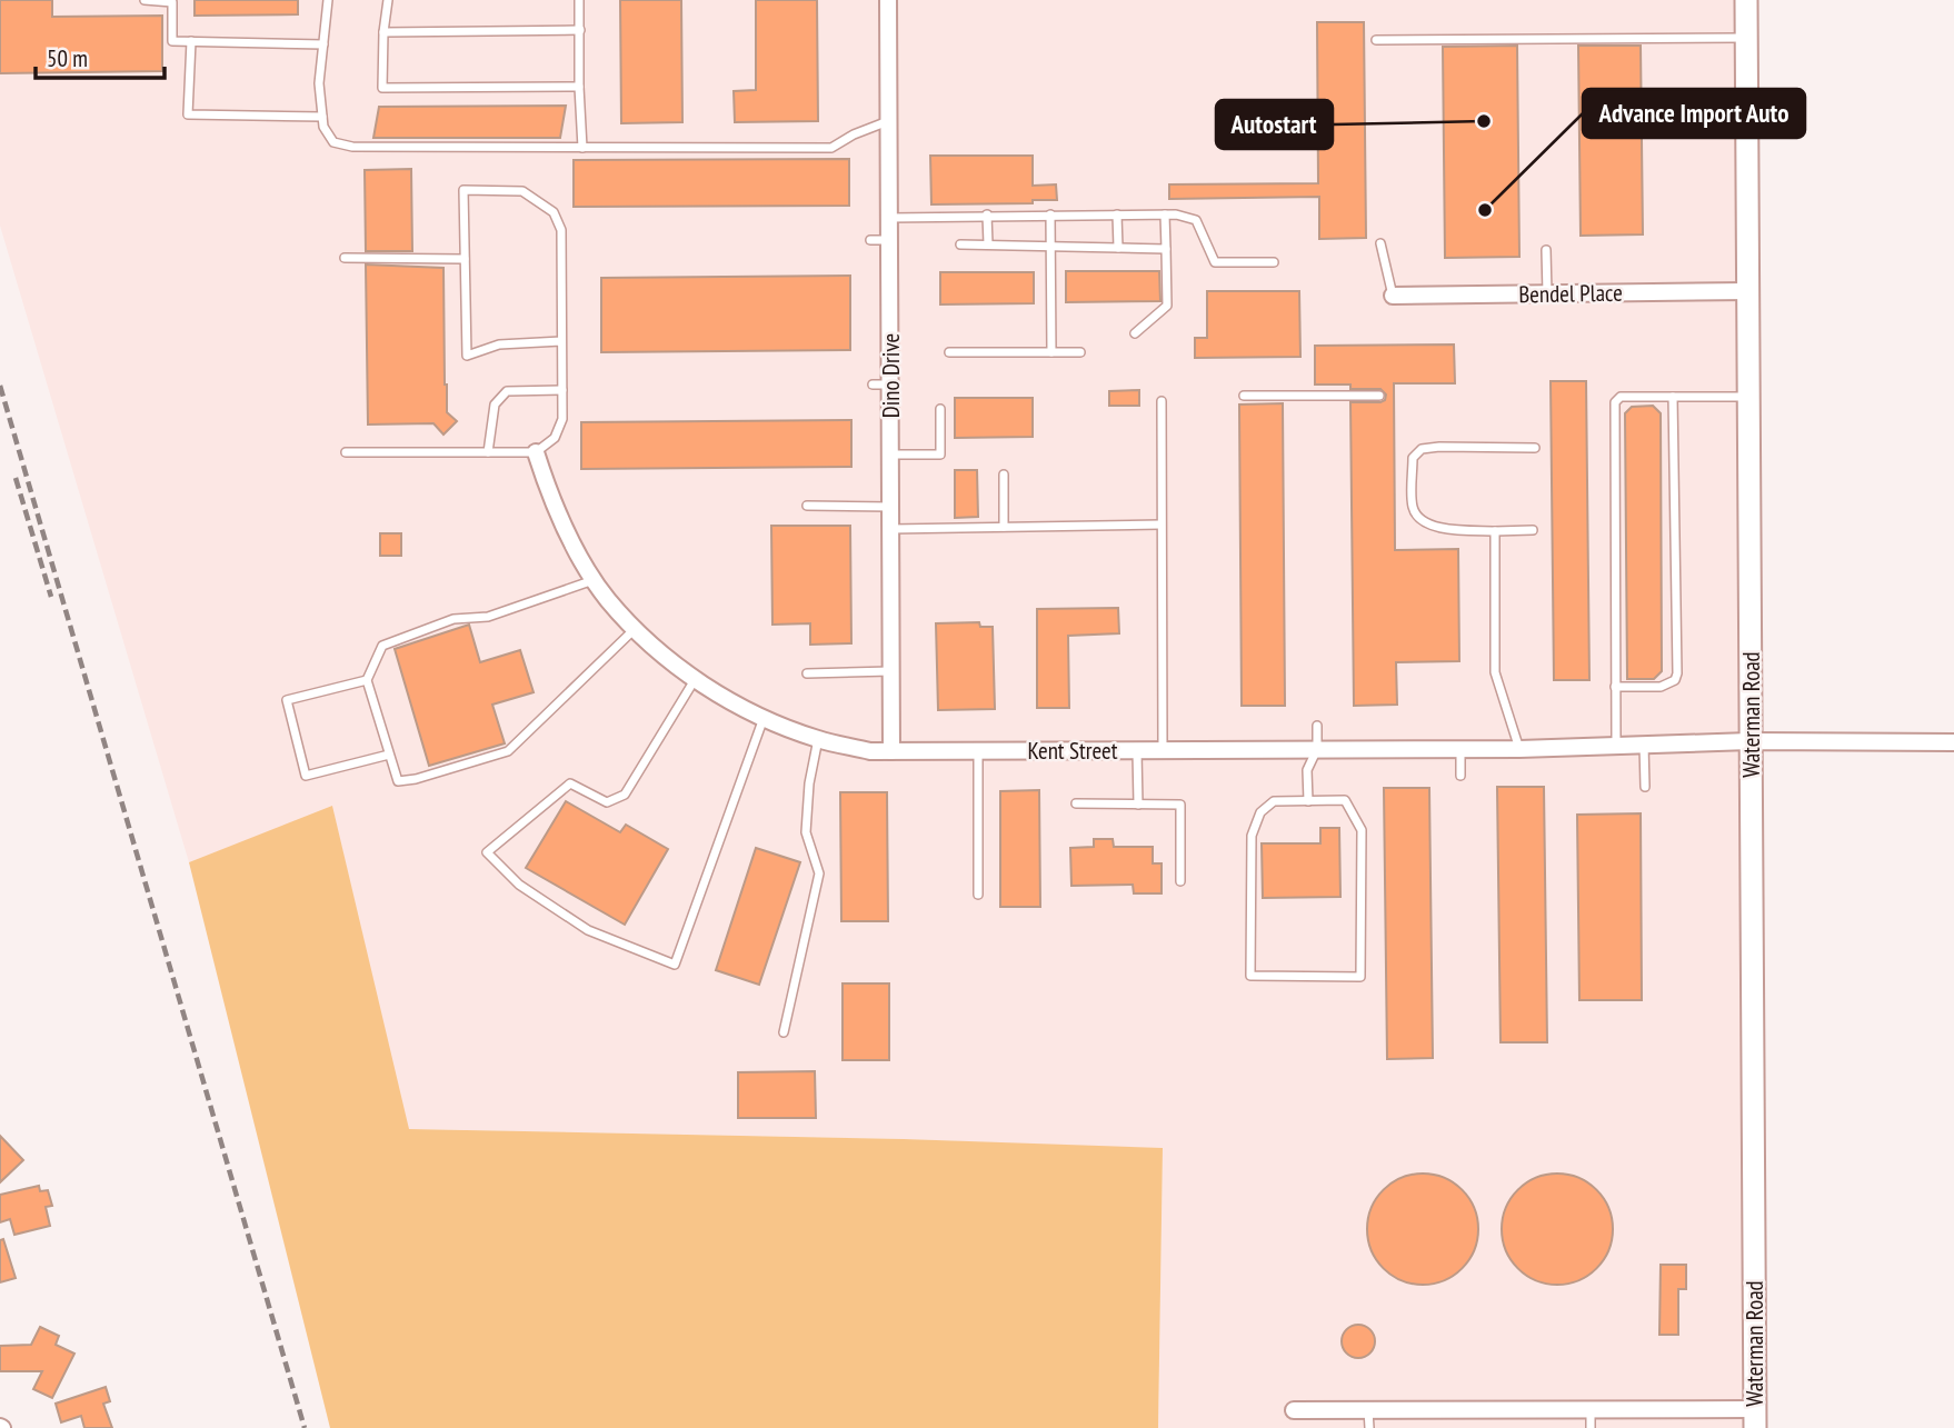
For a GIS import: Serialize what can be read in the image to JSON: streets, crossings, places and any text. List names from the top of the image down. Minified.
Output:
{"streets":{"main road":["Waterman Road"],"street":["Bendel Place","Dino Drive","Kent Street"]},"crossings":[["Bendel Place","Waterman Road"],["Dino Drive","Kent Street"],["Waterman Road","Kent Street"]],"places":["Autostart","Advance Import Auto"],"scale_bar":"50 m"}
